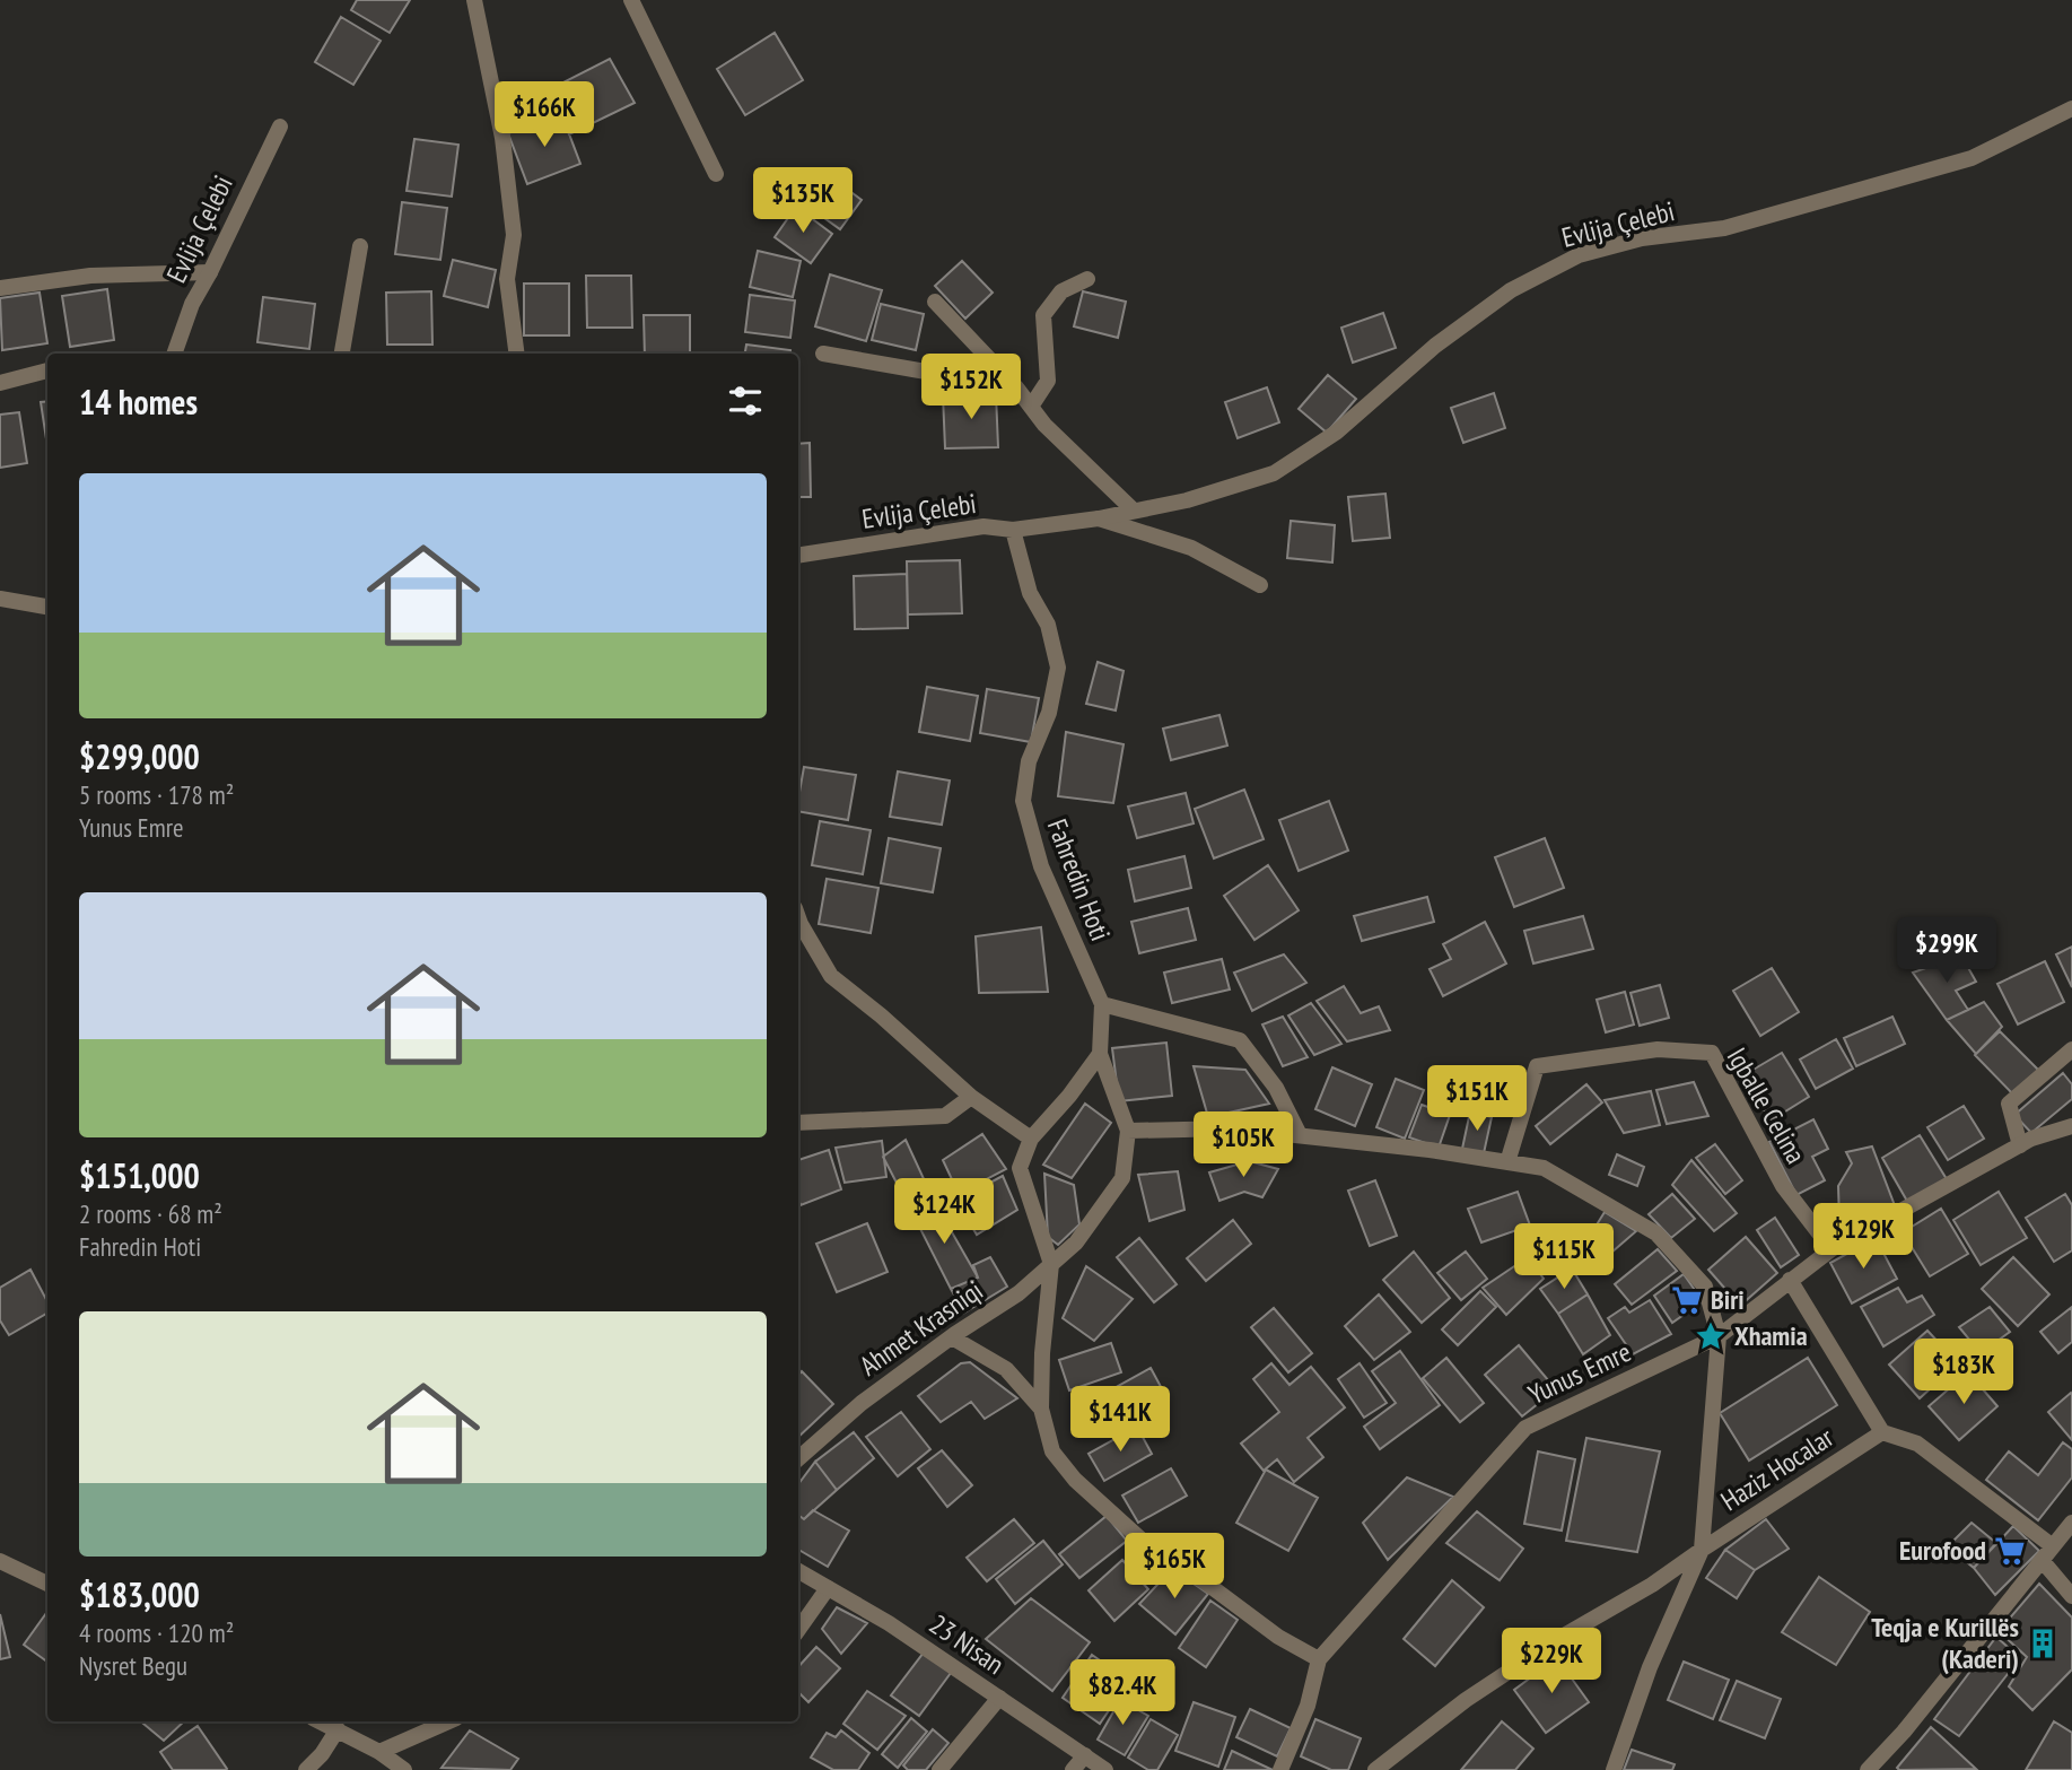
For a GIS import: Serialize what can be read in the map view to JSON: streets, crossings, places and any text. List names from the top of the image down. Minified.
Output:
{"streets":{"street":["Evlija Çelebi","Fahredin Hoti","Igballe Celina","Ahmet Krasniqi","Yunus Emre","Haziz Hocalar","23 Nisan"]},"crossings":[["Evlija Çelebi","Fahredin Hoti"],["Igballe Celina","Yunus Emre"],["Yunus Emre","Haziz Hocalar"]],"places":{"supermarket":["Biri","Eurofood"],"place":["Xhamia"],"building":["Teqja e Kurillës (Kaderi)"]},"page":{"price":["$166K","$135K","$152K","$299K","$151K","$105K","$124K","$129K","$115K","$183K","$141K","$165K","$229K","$82.4K"],"heading":"14 homes","list":[{"name":"$299,000","note":"5 rooms · 178 m² · Yunus Emre"},{"name":"$151,000","note":"2 rooms · 68 m² · Fahredin Hoti"},{"name":"$183,000","note":"4 rooms · 120 m² · Nysret Begu"}]}}
